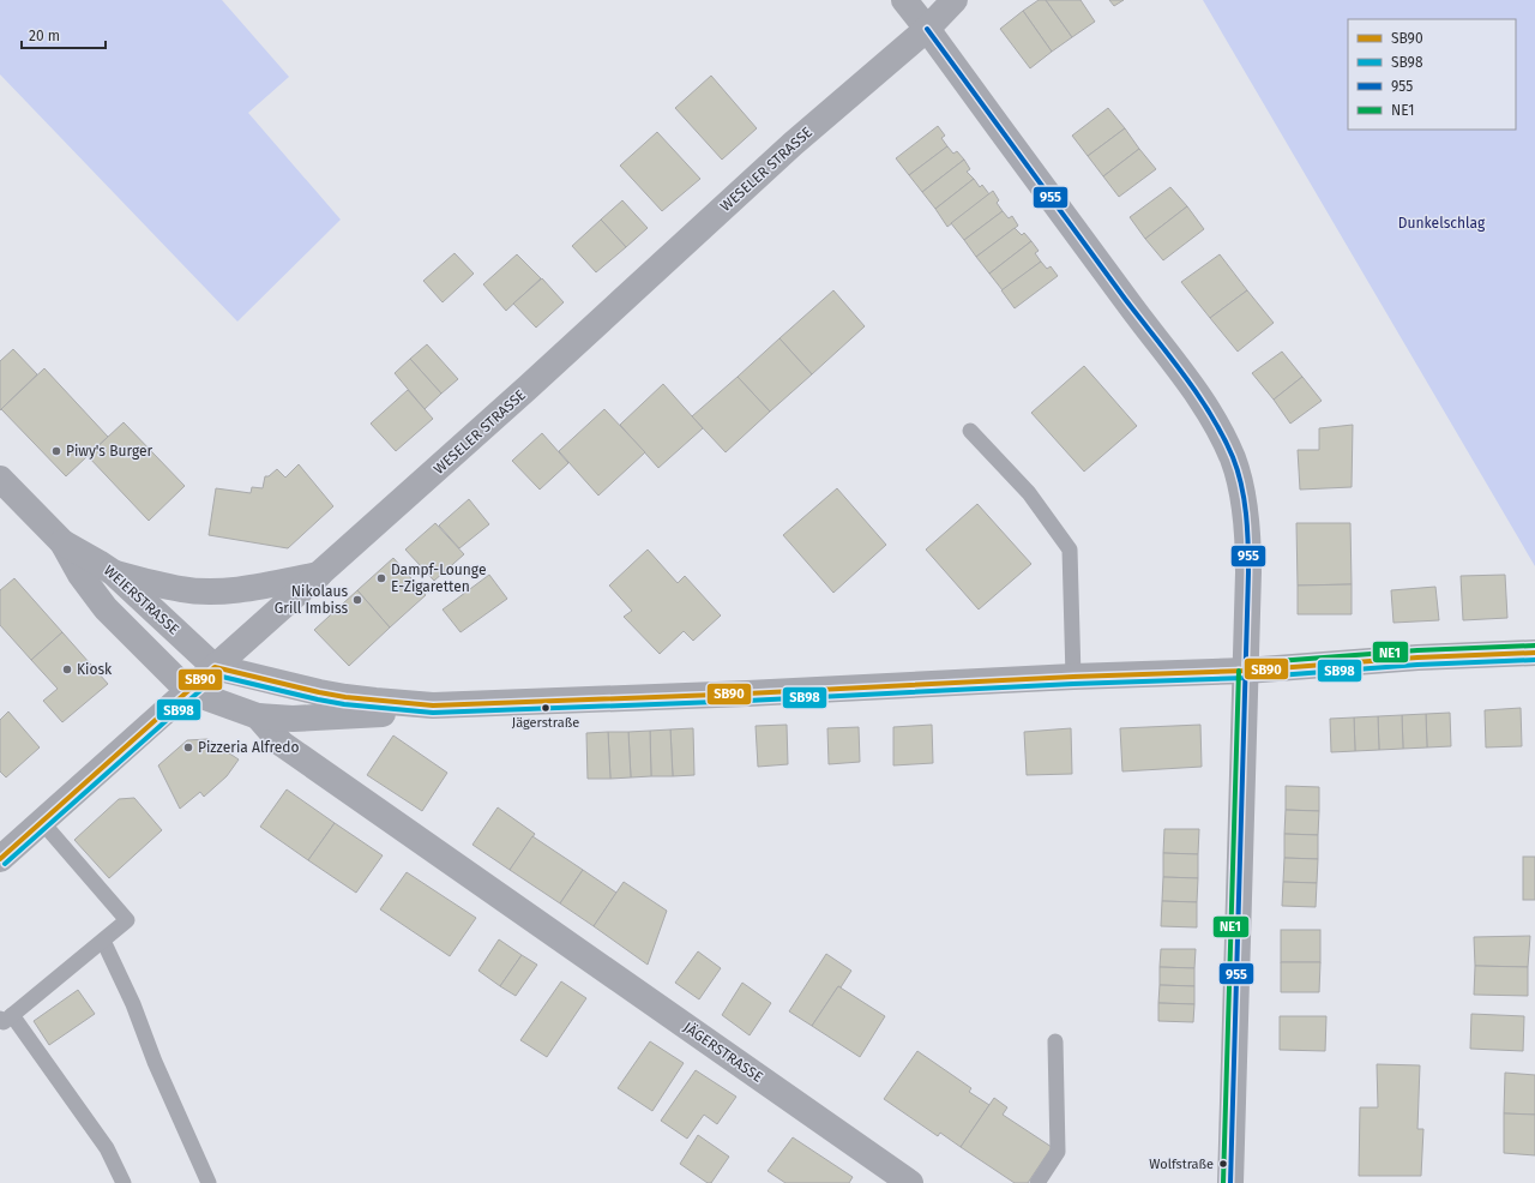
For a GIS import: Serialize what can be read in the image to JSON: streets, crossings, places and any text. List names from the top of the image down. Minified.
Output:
{"streets":{"street":["WESELER STRASSE","WEIERSTRASSE","JÄGERSTRASSE"]},"crossings":[["WESELER STRASSE","WEIERSTRASSE"]],"parks":["Dunkelschlag"],"places":["Piwy's Burger","Dampf-Lounge E-Zigaretten","Nikolaus Grill Imbiss","Kiosk","Jägerstraße","Pizzeria Alfredo","Wolfstraße"],"lines":["transit line 955","transit line NE1","transit line SB90","transit line SB98"],"legend":["SB90","SB98","955","NE1"],"scale_bar":"20 m"}
